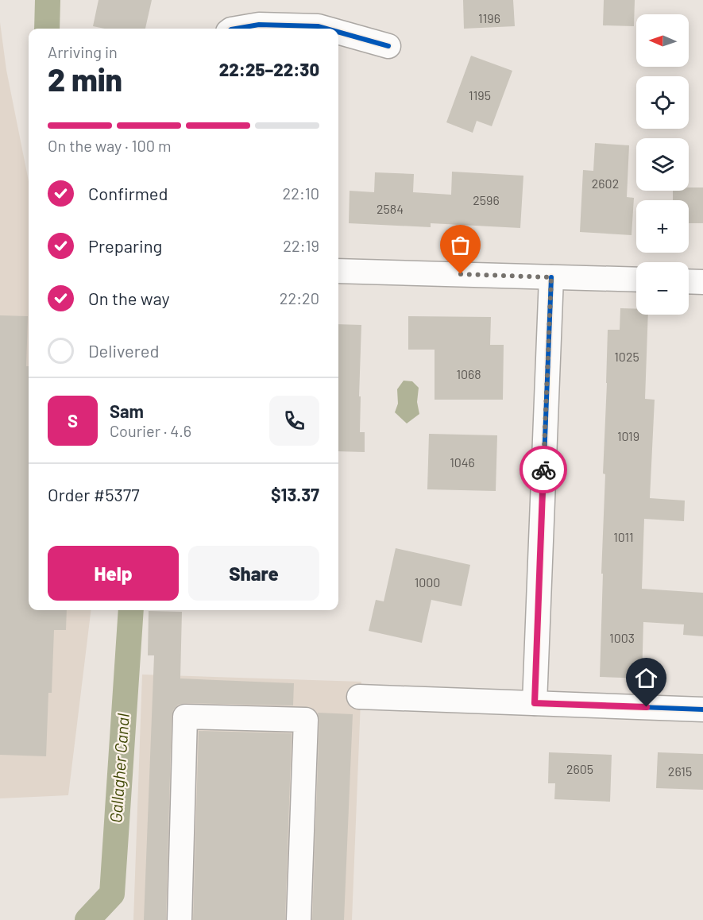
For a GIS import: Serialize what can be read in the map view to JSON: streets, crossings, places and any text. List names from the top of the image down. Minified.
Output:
{"water":["Gallagher Canal"],"house_numbers":["1196","1195","2602","2596","2584","1025","1068","1019","1046","1011","1000","1003","2605","2615"],"north":"left","page":{"map_buttons":["+","−"],"heading":["2 min","Arriving in","22:25–22:30"],"panel":["Sam","Courier · 4.6","Order #5377","$13.37"],"bar":"On the way · 100 m","list":[["Confirmed","22:10"],["Preparing","22:19"],["On the way","22:20"],"Delivered"],"round":"S","buttons":["Help","Share"]}}
